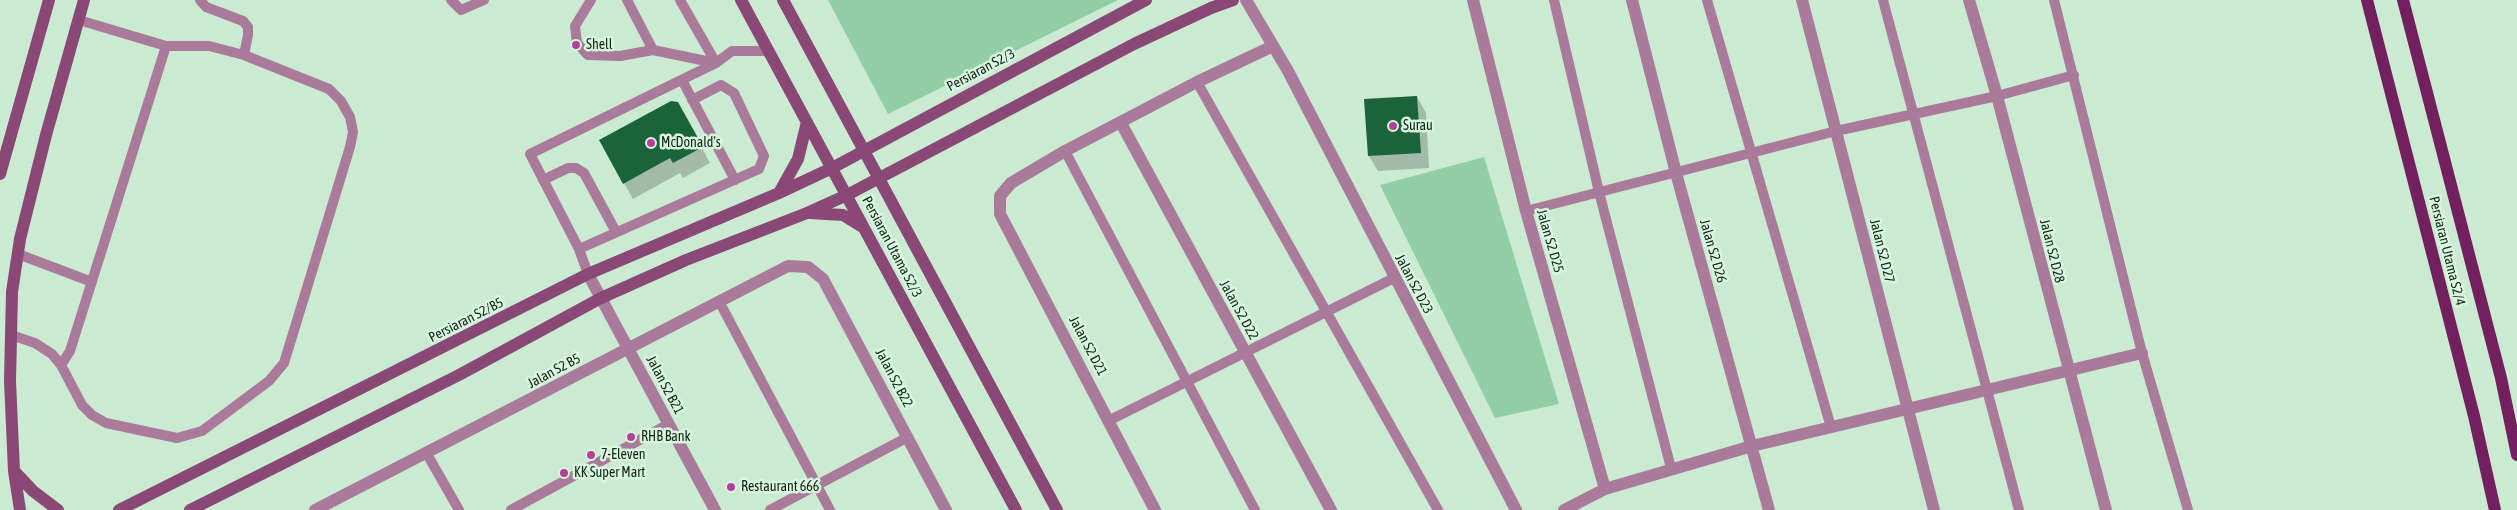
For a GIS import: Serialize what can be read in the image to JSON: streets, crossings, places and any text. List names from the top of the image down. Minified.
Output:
{"streets":{"main road":["Persiaran S2/3","Persiaran Utama S2/3","Persiaran Utama S2/4","Persiaran S2/B5"],"street":["Jalan S2 D25","Jalan S2 D26","Jalan S2 D27","Jalan S2 D28","Jalan S2 D23","Jalan S2 D22","Jalan S2 D21","Jalan S2 B5","Jalan S2 B22","Jalan S2 B21"]},"crossings":[["Persiaran S2/3","Persiaran Utama S2/3"],["Persiaran S2/3","Persiaran S2/B5"],["Persiaran Utama S2/3","Persiaran S2/B5"],["Persiaran S2/B5","Jalan S2 B21"],["Jalan S2 B5","Jalan S2 B22"],["Jalan S2 B5","Jalan S2 B21"]],"places":["Shell","Surau","McDonald's","RHB Bank","7-Eleven","KK Super Mart","Restaurant 666"]}
